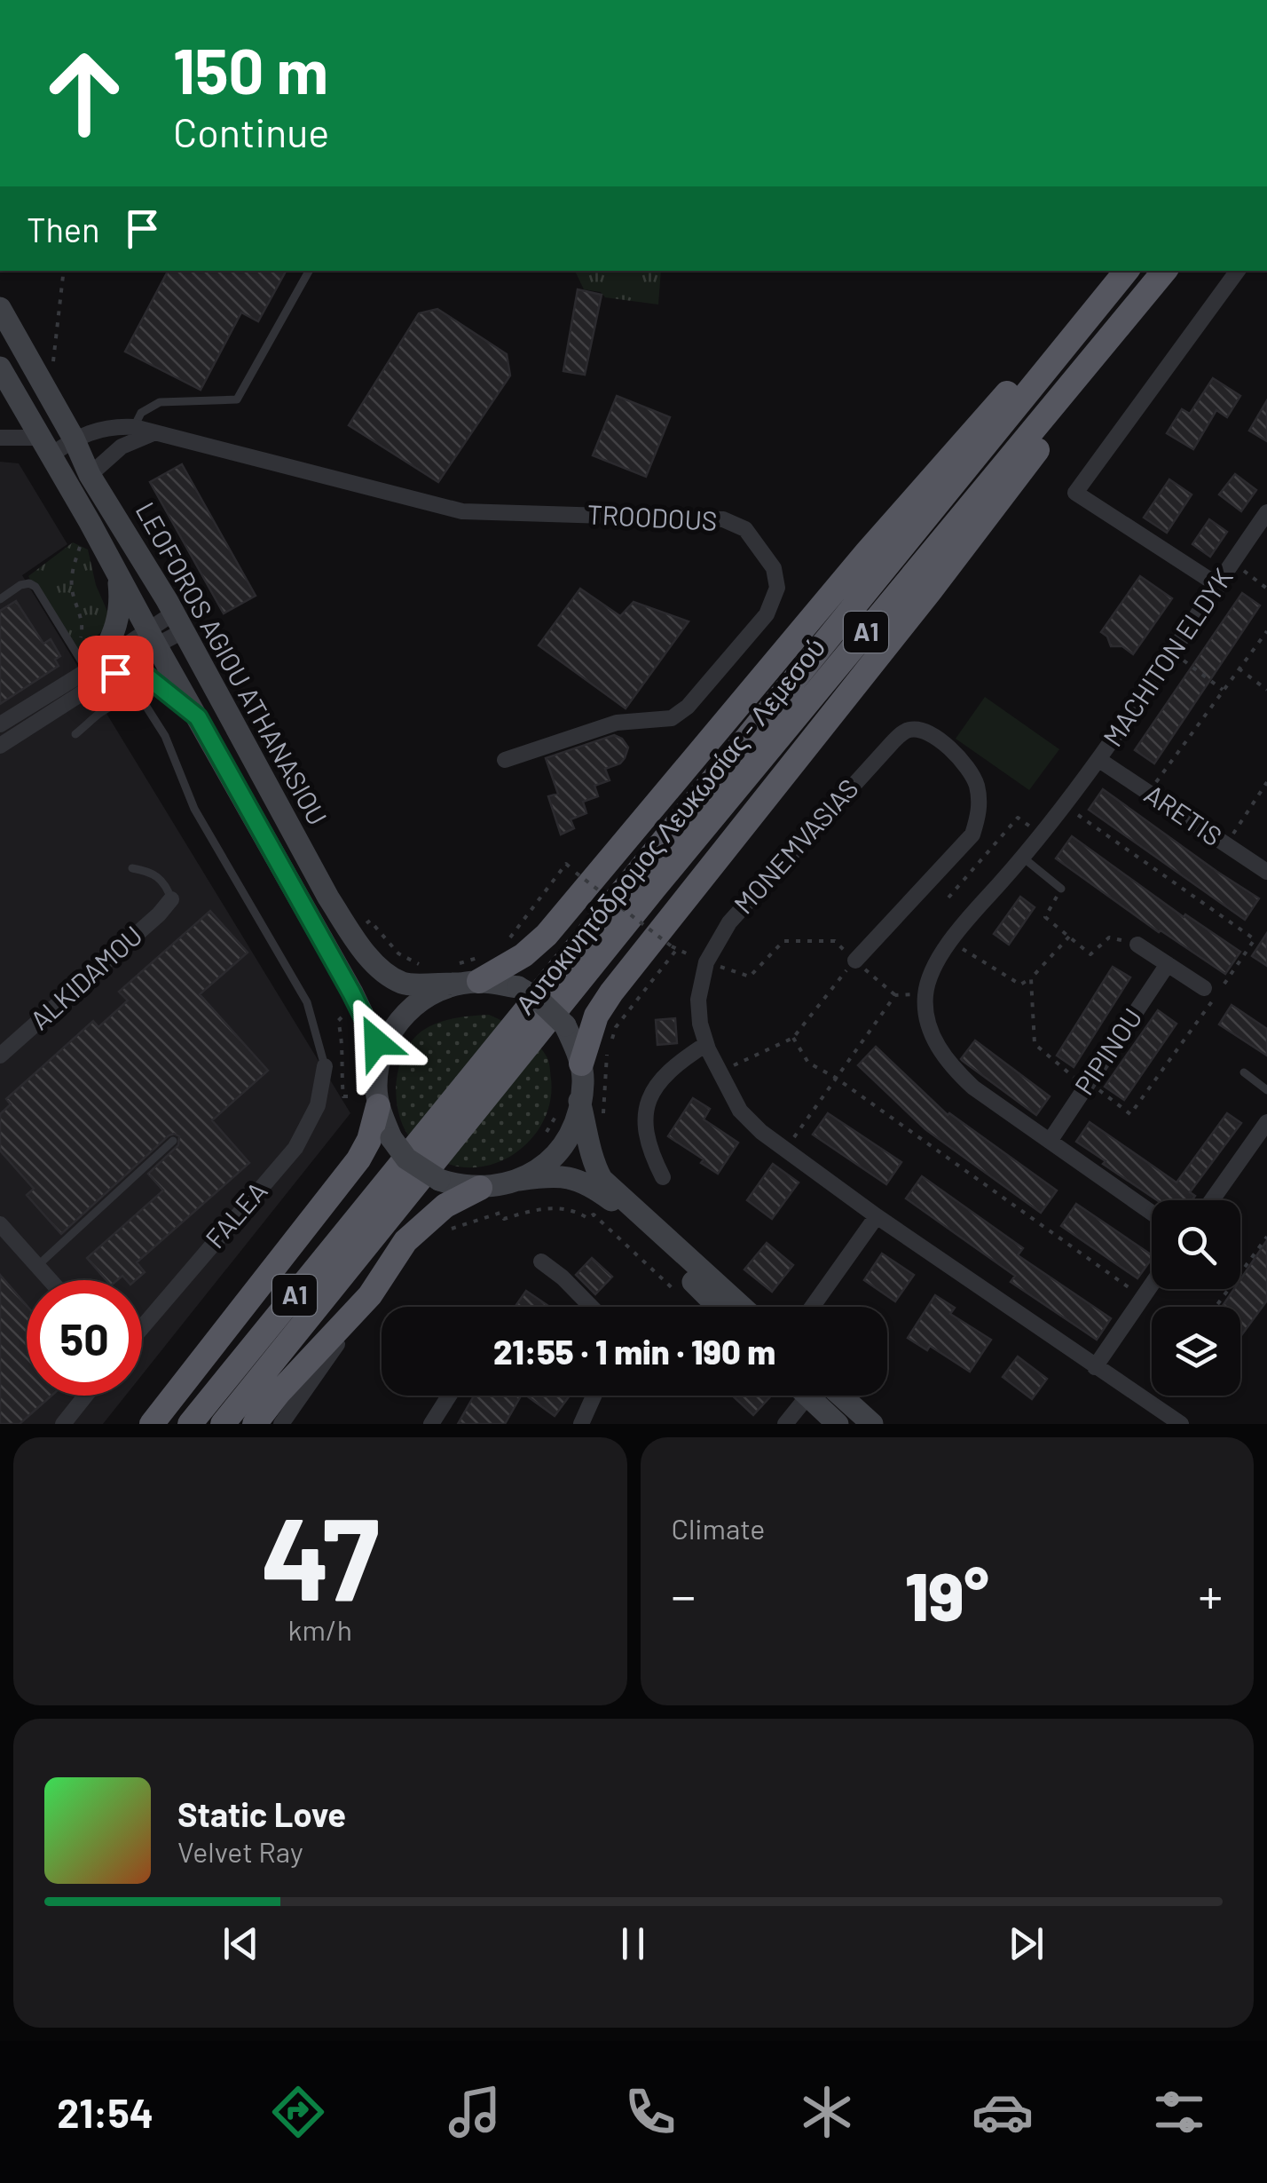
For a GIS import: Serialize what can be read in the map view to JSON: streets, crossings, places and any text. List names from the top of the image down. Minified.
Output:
{"streets":{"highway":["A1","Αυτοκινητόδρομος Λευκωσίας - Λεμεσού"],"main road":["LEOFOROS AGIOU ATHANASIOU"],"street":["TROODOUS","MACHITON ELDYK","ARETIS","MONEMVASIAS","ALKIDAMOU","PIPINOU","FALEA"]},"crossings":[["TROODOUS","LEOFOROS AGIOU ATHANASIOU"],["MACHITON ELDYK","ARETIS"]],"page":{"turn":["150 m","Continue"],"then":"Then","limit":"50","trip":"21:55 · 1 min · 190 m","tile":[["47","km/h"],"Climate"],"heat":["−","19°","+"],"song":["Static Love","Velvet Ray"],"tabs":"21:54"}}
